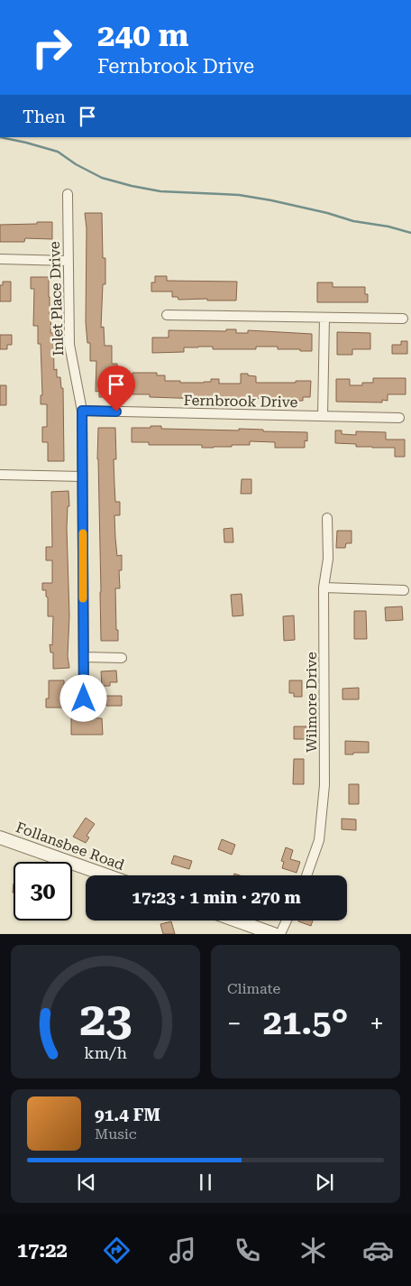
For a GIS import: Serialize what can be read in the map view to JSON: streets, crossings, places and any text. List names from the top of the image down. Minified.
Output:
{"streets":{"street":["Inlet Place Drive","Fernbrook Drive","Wilmore Drive","Follansbee Road"]},"crossings":[["Inlet Place Drive","Fernbrook Drive"]],"page":{"turn":["240 m","Fernbrook Drive"],"then":"Then","limit":"30","trip":"17:23 · 1 min · 270 m","tile":"Climate","heat":["−","21.5°","+"],"song":["91.4 FM","Music"],"tabs":"17:22","gauge":["23","km/h"]}}
